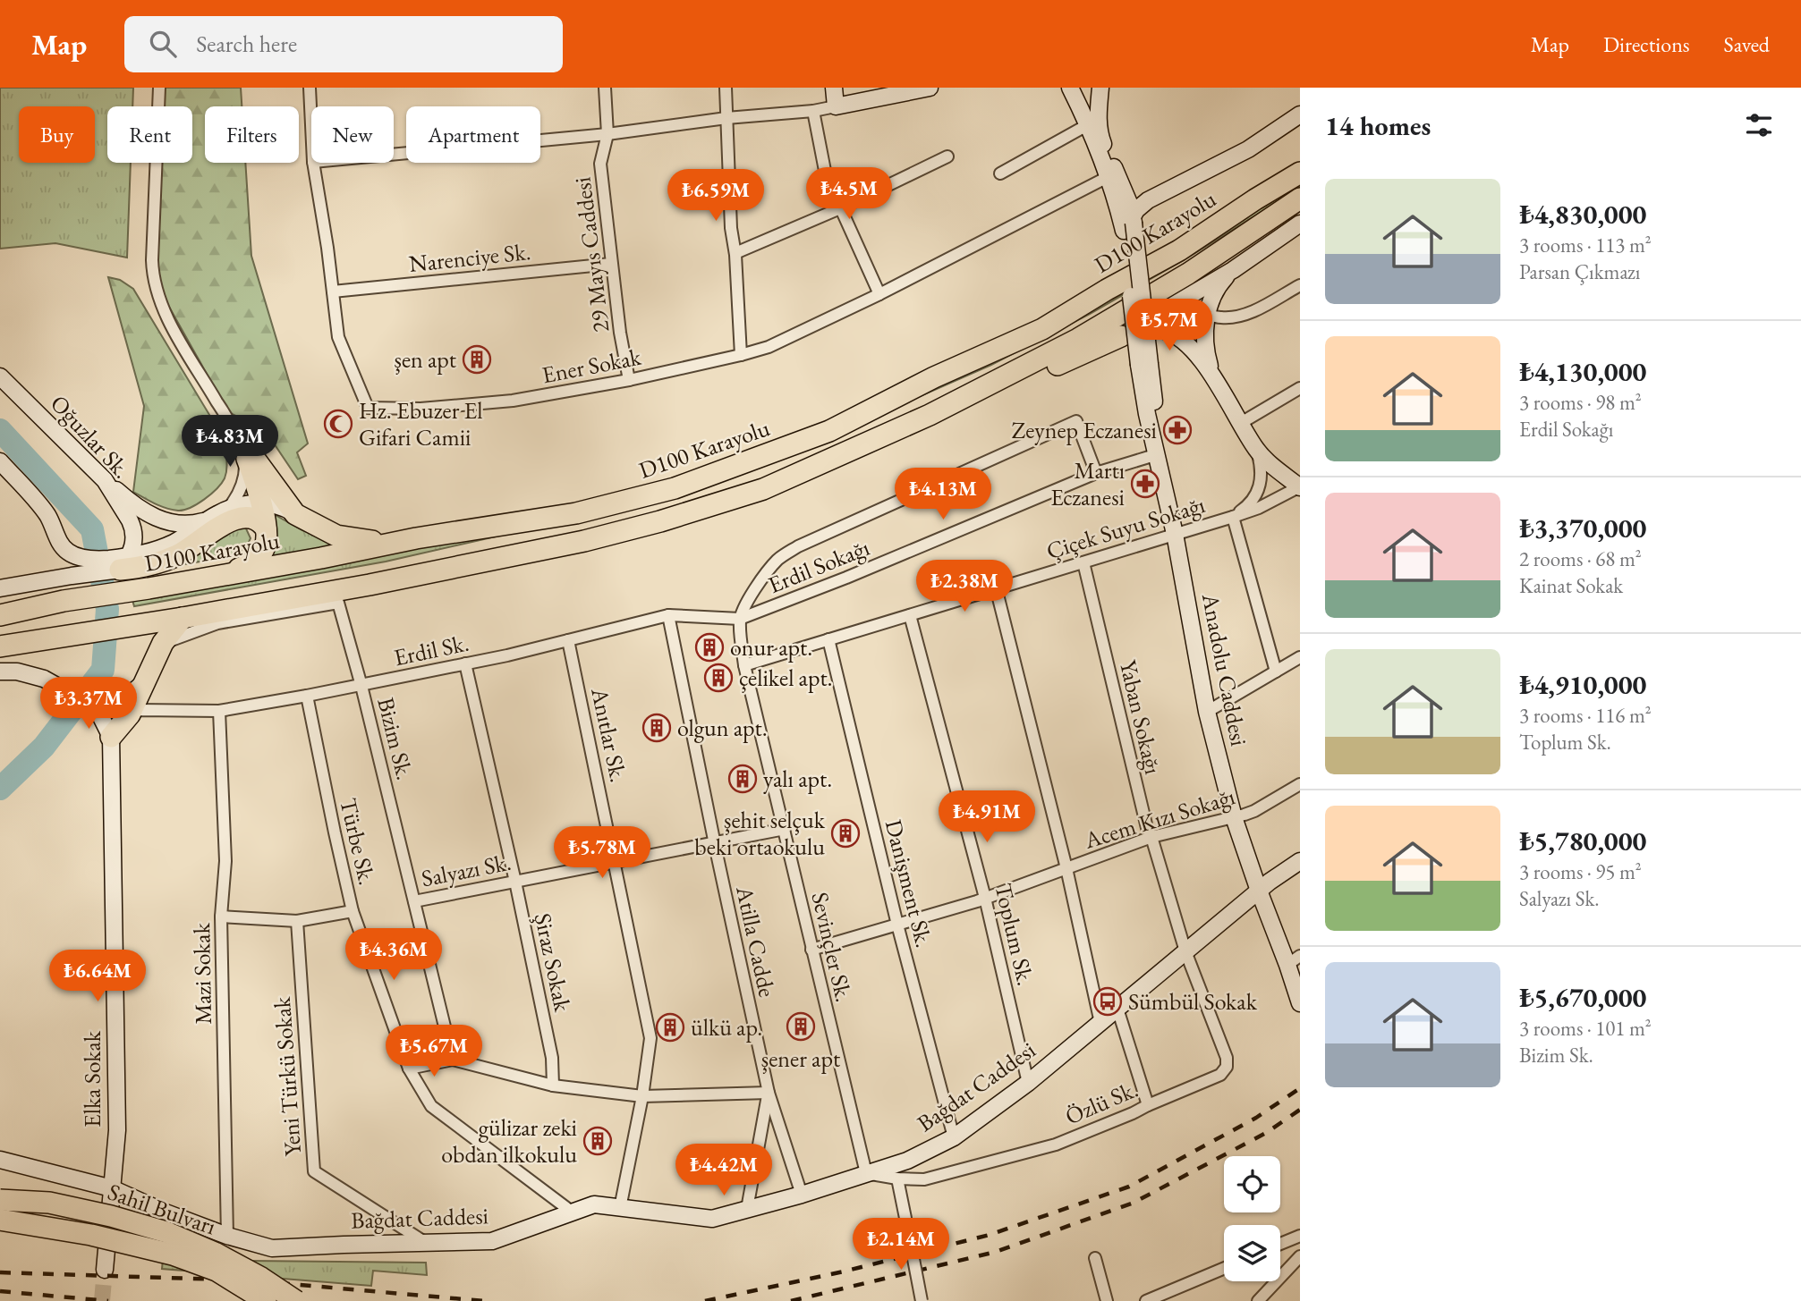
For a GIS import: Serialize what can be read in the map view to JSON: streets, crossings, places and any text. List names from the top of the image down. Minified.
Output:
{"streets":{"highway":["D100 Karayolu","Sahil Bulvarı"],"street":["29 Mayıs Caddesi","Narenciye Sk.","Ener Sokak","Oğuzlar Sk.","Çiçek Suyu Sokağı","Erdil Sokağı","Erdil Sk.","Anadolu Caddesi","Yaban Sokağı","Anıtlar Sk.","Bizim Sk.","Acem Kızı Sokağı","Türbe Sk.","Salyazı Sk.","Danişment Sk.","Toplum Sk.","Atilla Cadde","Sevinçler Sk.","Şiraz Sokak","Mazi Sokak","Yeni Türkü Sokak","Elka Sokak","Bağdat Caddesi","Özlü Sk."]},"crossings":[["29 Mayıs Caddesi","Narenciye Sk."],["29 Mayıs Caddesi","Ener Sokak"],["Narenciye Sk.","Ener Sokak"],["Ener Sokak","Anadolu Caddesi"],["Çiçek Suyu Sokağı","Anadolu Caddesi"],["Çiçek Suyu Sokağı","Yaban Sokağı"],["Çiçek Suyu Sokağı","Danişment Sk."],["Çiçek Suyu Sokağı","Toplum Sk."],["Çiçek Suyu Sokağı","Sevinçler Sk."],["Erdil Sokağı","Erdil Sk."],["Erdil Sokağı","Anadolu Caddesi"],["Erdil Sokağı","Sevinçler Sk."],["Erdil Sk.","Anıtlar Sk."],["Erdil Sk.","Bizim Sk."],["Erdil Sk.","Türbe Sk."],["Erdil Sk.","Atilla Cadde"],["Erdil Sk.","Sevinçler Sk."],["Erdil Sk.","Şiraz Sokak"],["Erdil Sk.","Mazi Sokak"],["Anadolu Caddesi","Acem Kızı Sokağı"],["Anadolu Caddesi","Bağdat Caddesi"],["Yaban Sokağı","Acem Kızı Sokağı"],["Yaban Sokağı","Bağdat Caddesi"],["Yaban Sokağı","Özlü Sk."],["Anıtlar Sk.","Salyazı Sk."],["Anıtlar Sk.","Bağdat Caddesi"],["Bizim Sk.","Salyazı Sk."],["Acem Kızı Sokağı","Danişment Sk."],["Acem Kızı Sokağı","Toplum Sk."],["Acem Kızı Sokağı","Sevinçler Sk."],["Türbe Sk.","Bağdat Caddesi"],["Salyazı Sk.","Atilla Cadde"],["Salyazı Sk.","Sevinçler Sk."],["Salyazı Sk.","Şiraz Sokak"],["Danişment Sk.","Bağdat Caddesi"],["Toplum Sk.","Bağdat Caddesi"],["Atilla Cadde","Bağdat Caddesi"],["Sevinçler Sk.","Bağdat Caddesi"],["Sevinçler Sk.","Özlü Sk."],["Mazi Sokak","Bağdat Caddesi"],["Yeni Türkü Sokak","Bağdat Caddesi"],["Elka Sokak","Bağdat Caddesi"],["Bağdat Caddesi","Özlü Sk."]],"places":{"building":["şen apt","onur apt.","çelikel apt.","olgun apt.","yalı apt.","şehit selçuk beki ortaokulu","şener apt","ülkü ap.","gülizar zeki obdan ilkokulu"],"mosque":["Hz. Ebuzer El Gifari Camii"],"pharmacy":["Zeynep Eczanesi","Martı Eczanesi"],"bus stop":["Sümbül Sokak"]},"page":{"header":"Map","search":"Search here","nav":["Map","Directions","Saved"],"heading":"14 homes","chip":["Buy","Rent","Filters","New","Apartment"],"list":[{"name":"₺4,830,000","note":"3 rooms · 113 m² · Parsan Çıkmazı"},{"name":"₺4,130,000","note":"3 rooms · 98 m² · Erdil Sokağı"},{"name":"₺3,370,000","note":"2 rooms · 68 m² · Kainat Sokak"},{"name":"₺4,910,000","note":"3 rooms · 116 m² · Toplum Sk."},{"name":"₺5,780,000","note":"3 rooms · 95 m² · Salyazı Sk."},{"name":"₺5,670,000","note":"3 rooms · 101 m² · Bizim Sk."}],"price":["₺4.5M","₺6.59M","₺5.7M","₺4.83M","₺4.13M","₺2.38M","₺3.37M","₺4.91M","₺5.78M","₺4.36M","₺6.64M","₺5.67M","₺4.42M","₺2.14M"]}}
